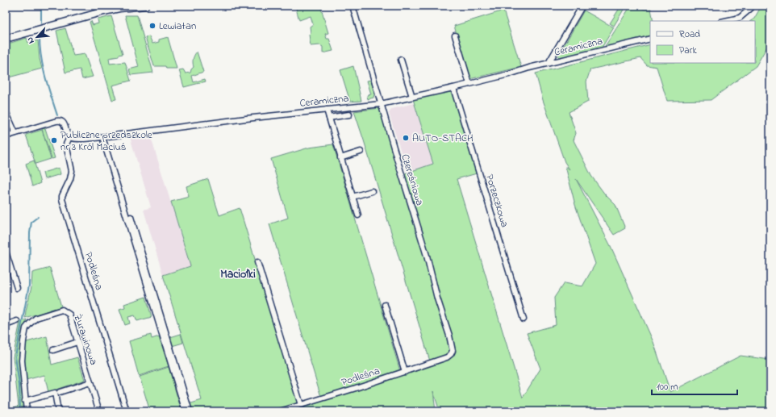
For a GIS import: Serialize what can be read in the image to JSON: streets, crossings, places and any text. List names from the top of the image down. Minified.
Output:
{"streets":{"street":["Ceramiczna","Czereśniowa","Porzeczkowa","Podleśna","Żurawinowa"]},"crossings":[["Ceramiczna","Czereśniowa"],["Ceramiczna","Porzeczkowa"],["Ceramiczna","Podleśna"],["Czereśniowa","Podleśna"]],"districts":["Maciołki"],"places":["Lewiatan","AUTO-STACH","Publiczne przedszkole nr 3 Król Maciuś"],"legend":["Road","Park"],"scale_bar":"100 m","north":"bottom left"}
